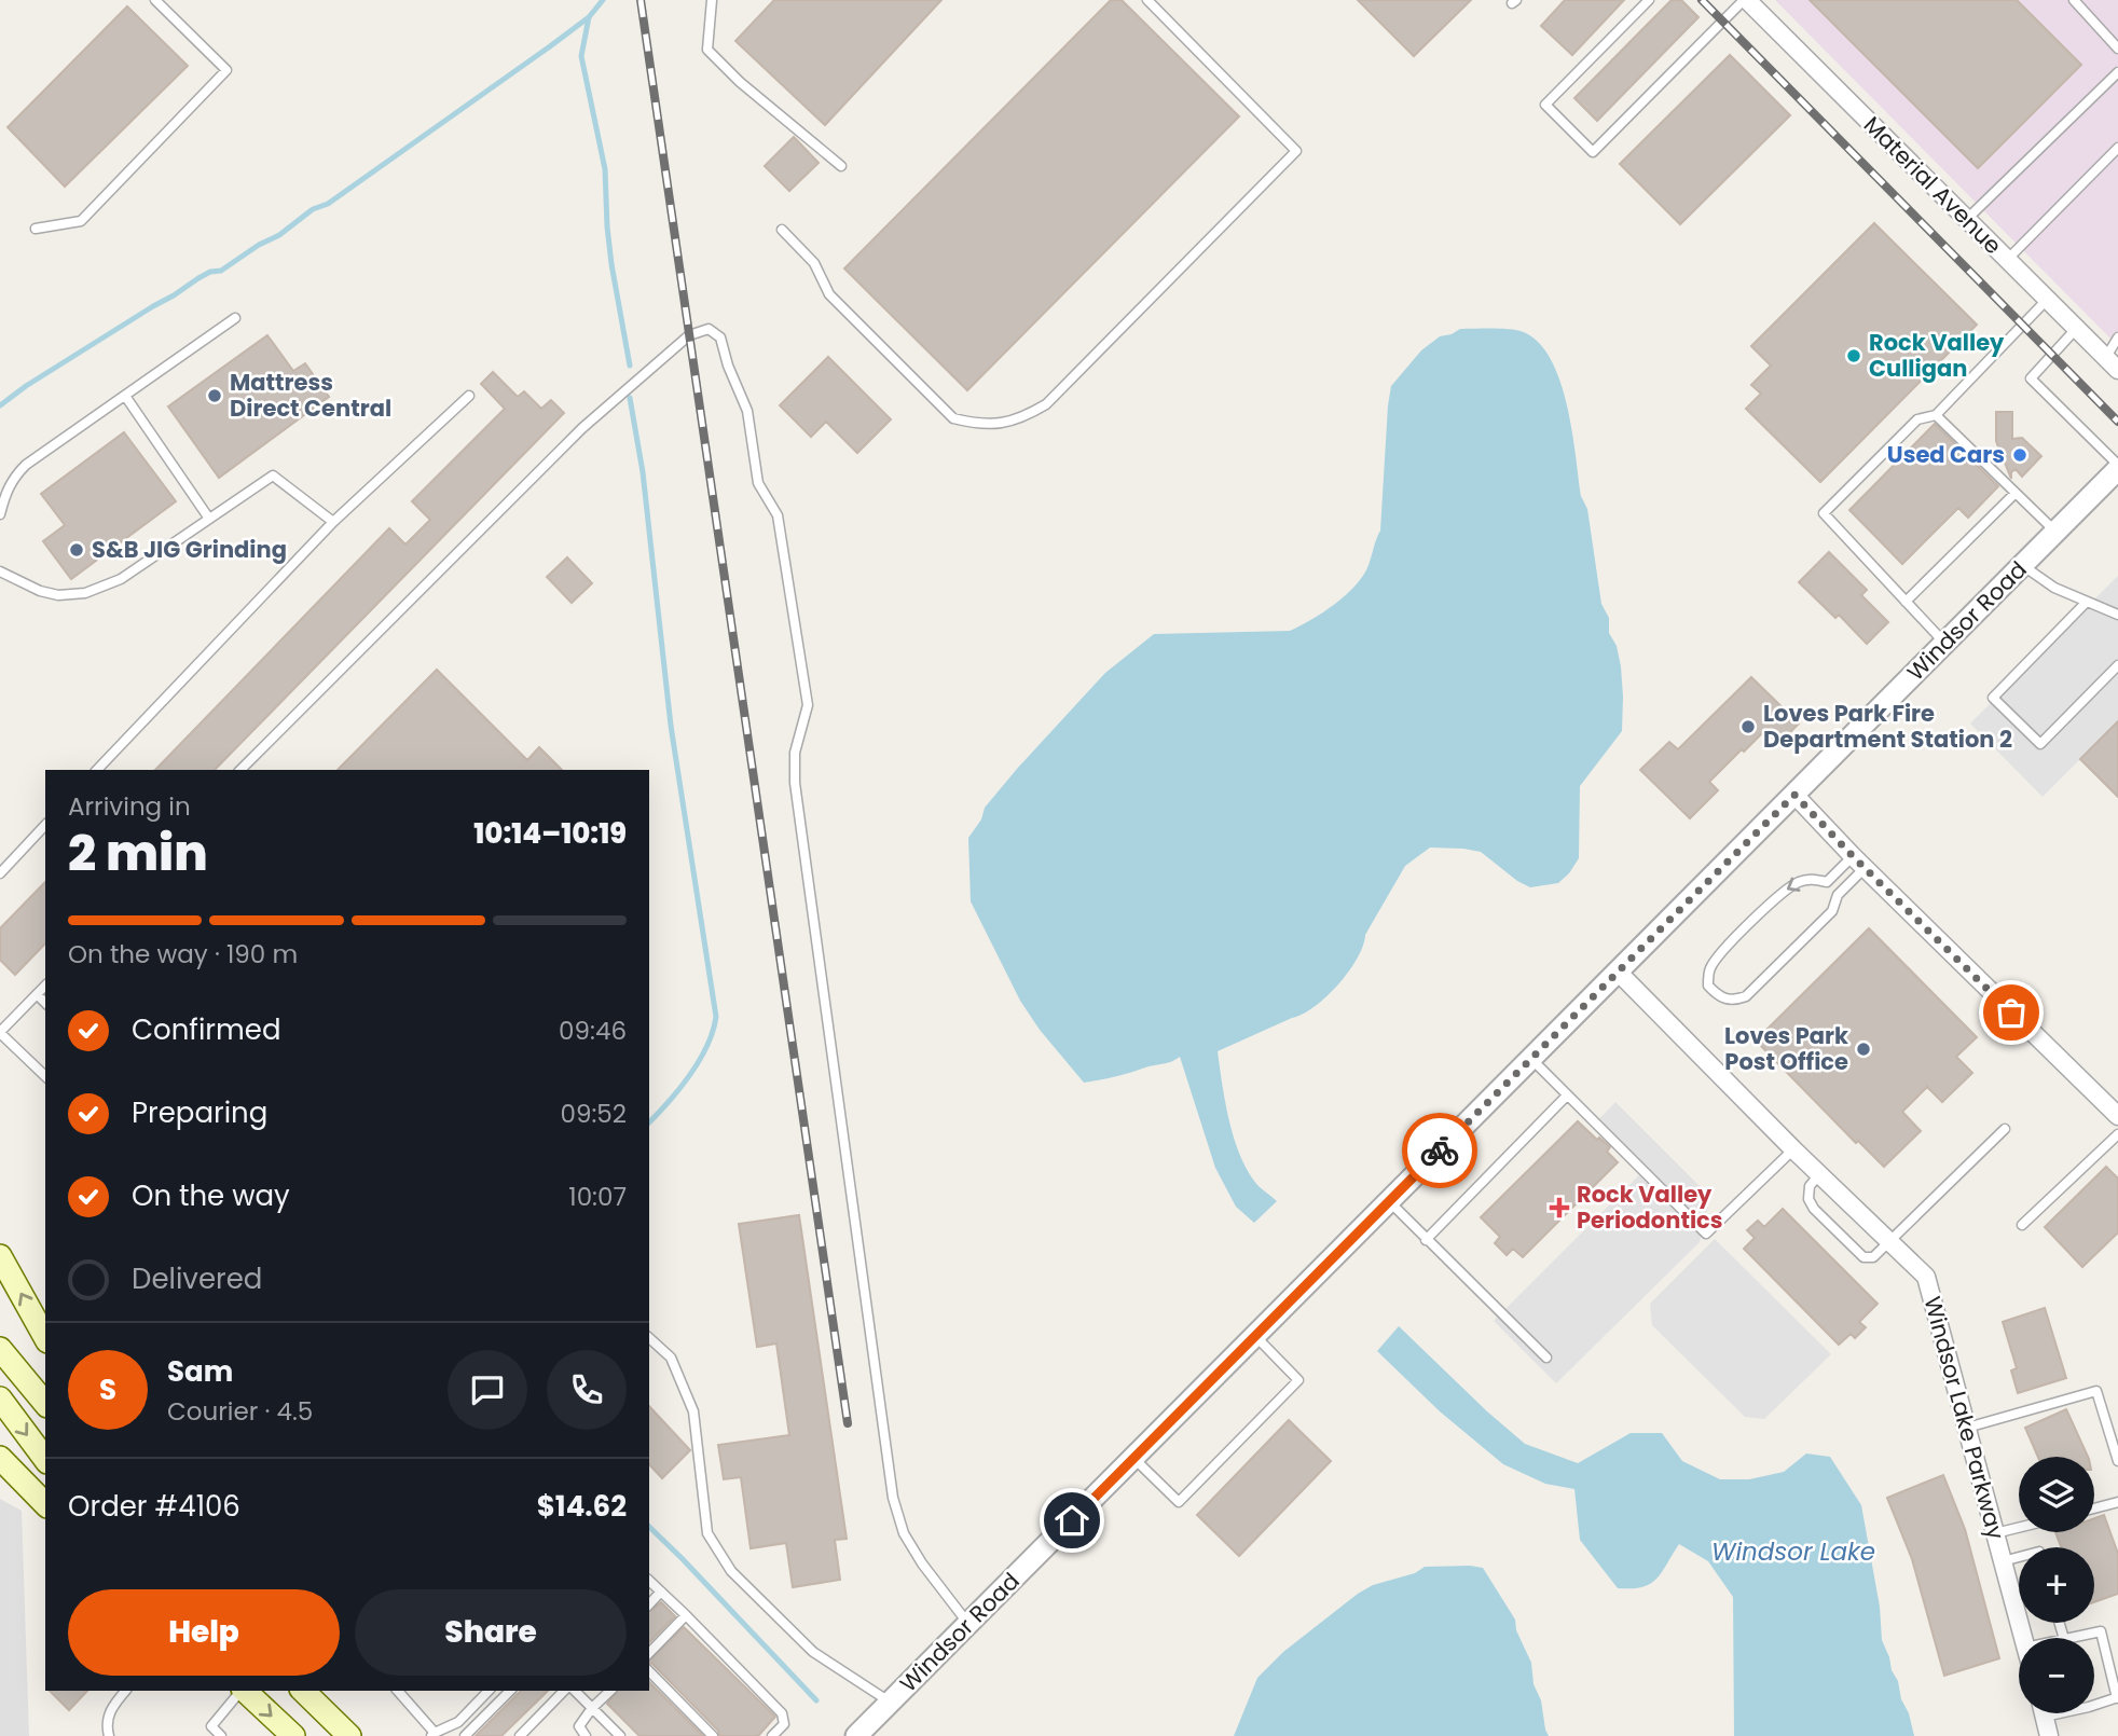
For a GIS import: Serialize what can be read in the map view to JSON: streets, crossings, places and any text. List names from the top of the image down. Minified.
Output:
{"streets":{"street":["Material Avenue","Windsor Road","Windsor Lake Parkway"]},"crossings":[["Windsor Road","Windsor Lake Parkway"]],"water":["Windsor Lake"],"places":{"other":["Rock Valley Culligan","Mattress Direct Central","Used Cars","S&B JIG Grinding","Loves Park Fire Department Station 2","Loves Park Post Office"],"health":["Rock Valley Periodontics"]},"page":{"heading":["2 min","Arriving in","10:14–10:19"],"panel":["Sam","Courier · 4.5","Order #4106","$14.62"],"bar":"On the way · 190 m","list":[["Confirmed","09:46"],["Preparing","09:52"],["On the way","10:07"],"Delivered"],"round":"S","map_buttons":["+","−"],"buttons":["Help","Share"]}}
